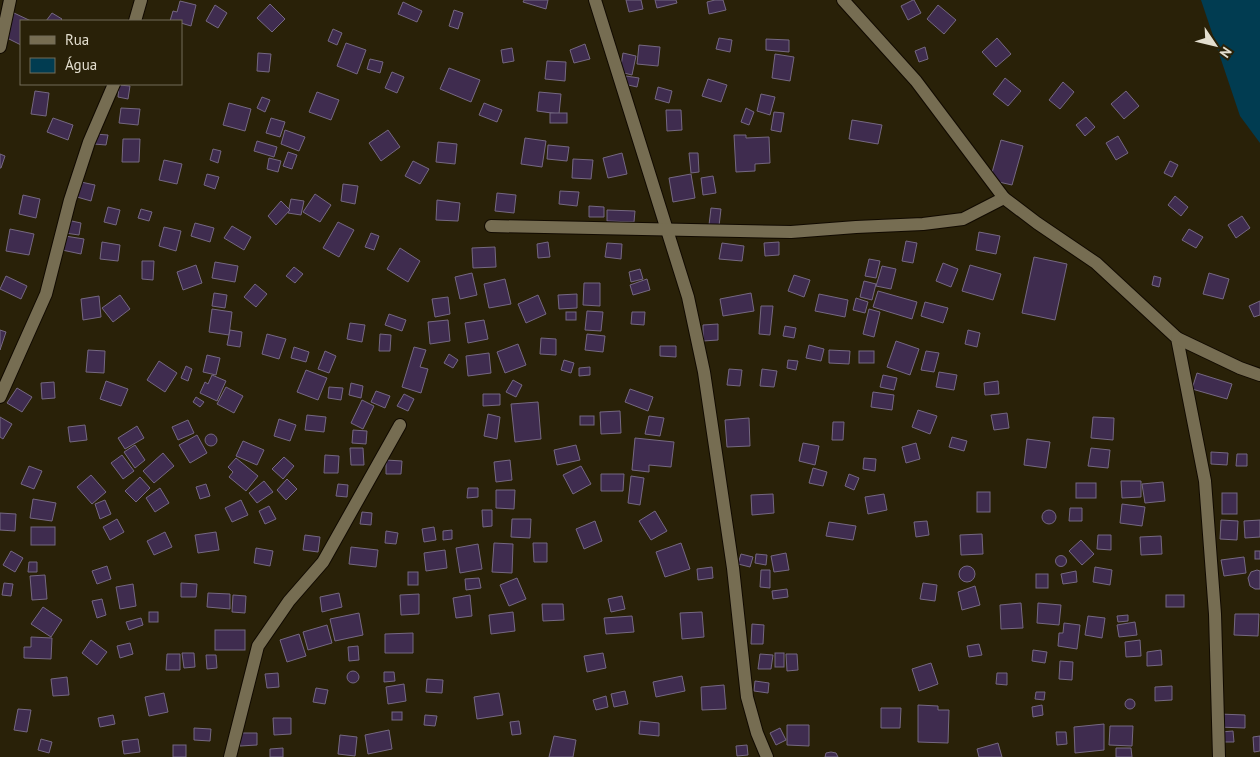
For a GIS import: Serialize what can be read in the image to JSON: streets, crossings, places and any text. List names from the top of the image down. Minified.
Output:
{"legend":["Rua","Água"],"north":"bottom right"}
